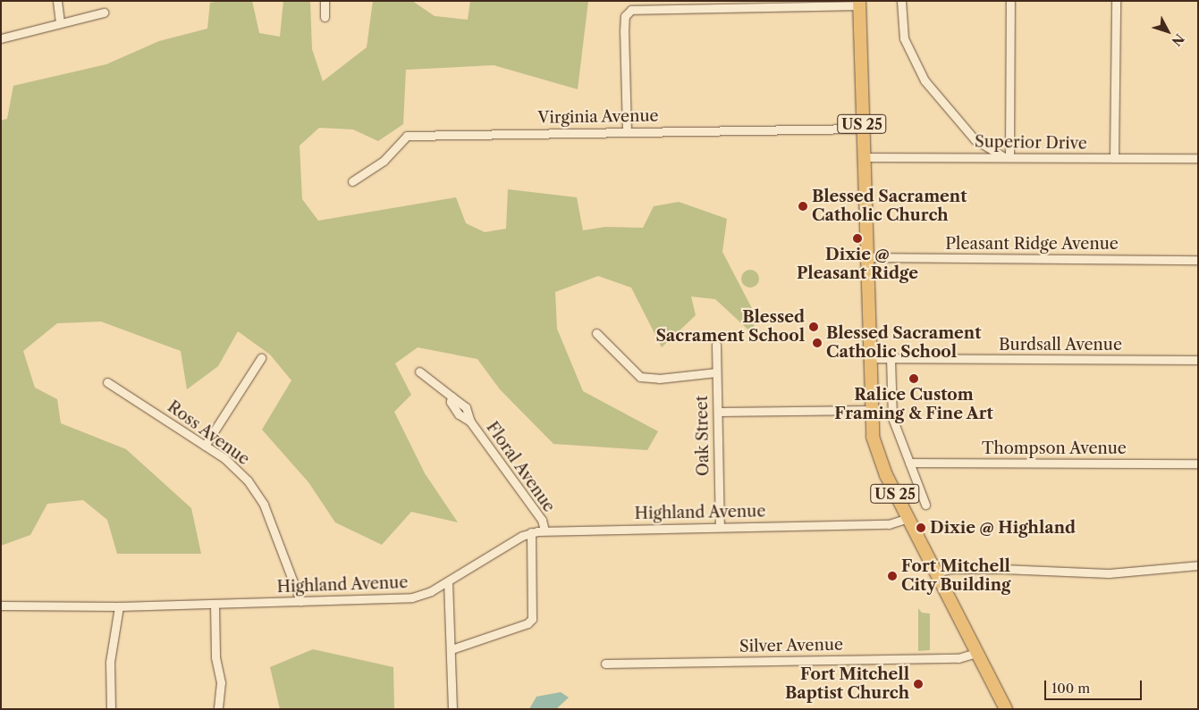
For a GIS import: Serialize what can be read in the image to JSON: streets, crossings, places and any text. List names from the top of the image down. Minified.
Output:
{"streets":{"main road":["US 25"],"street":["Virginia Avenue","Superior Drive","Pleasant Ridge Avenue","Burdsall Avenue","Ross Avenue","Oak Street","Thompson Avenue","Floral Avenue","Highland Avenue","Silver Avenue"]},"crossings":[["Virginia Avenue","US 25"],["US 25","Superior Drive"],["US 25","Pleasant Ridge Avenue"],["US 25","Burdsall Avenue"],["US 25","Highland Avenue"],["US 25","Silver Avenue"],["Ross Avenue","Highland Avenue"],["Oak Street","Highland Avenue"],["Floral Avenue","Highland Avenue"]],"places":["Blessed Sacrament Catholic Church","Dixie @ Pleasant Ridge","Blessed Sacrament School","Blessed Sacrament Catholic School","Ralice Custom Framing & Fine Art","Dixie @ Highland","Fort Mitchell City Building","Fort Mitchell Baptist Church"],"scale_bar":"100 m","north":"bottom right"}
